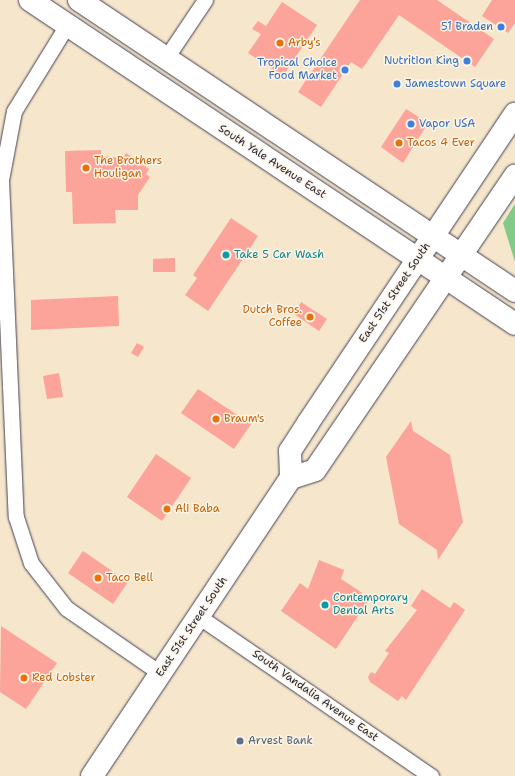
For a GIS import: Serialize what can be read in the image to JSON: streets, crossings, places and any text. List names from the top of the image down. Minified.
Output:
{"streets":{"main road":["South Yale Avenue East","East 51st Street South"],"street":["South Vandalia Avenue East"]},"crossings":[["South Yale Avenue East","East 51st Street South"],["East 51st Street South","South Vandalia Avenue East"]],"places":["51 Braden","Arby's","Nutrition King","Tropical Choice Food Market","Jamestown Square","Vapor USA","Tacos 4 Ever","The Brothers Houligan","Take 5 Car Wash","Dutch Bros. Coffee","Braum's","Ali Baba","Taco Bell","Contemporary Dental Arts","Red Lobster","Arvest Bank"]}
